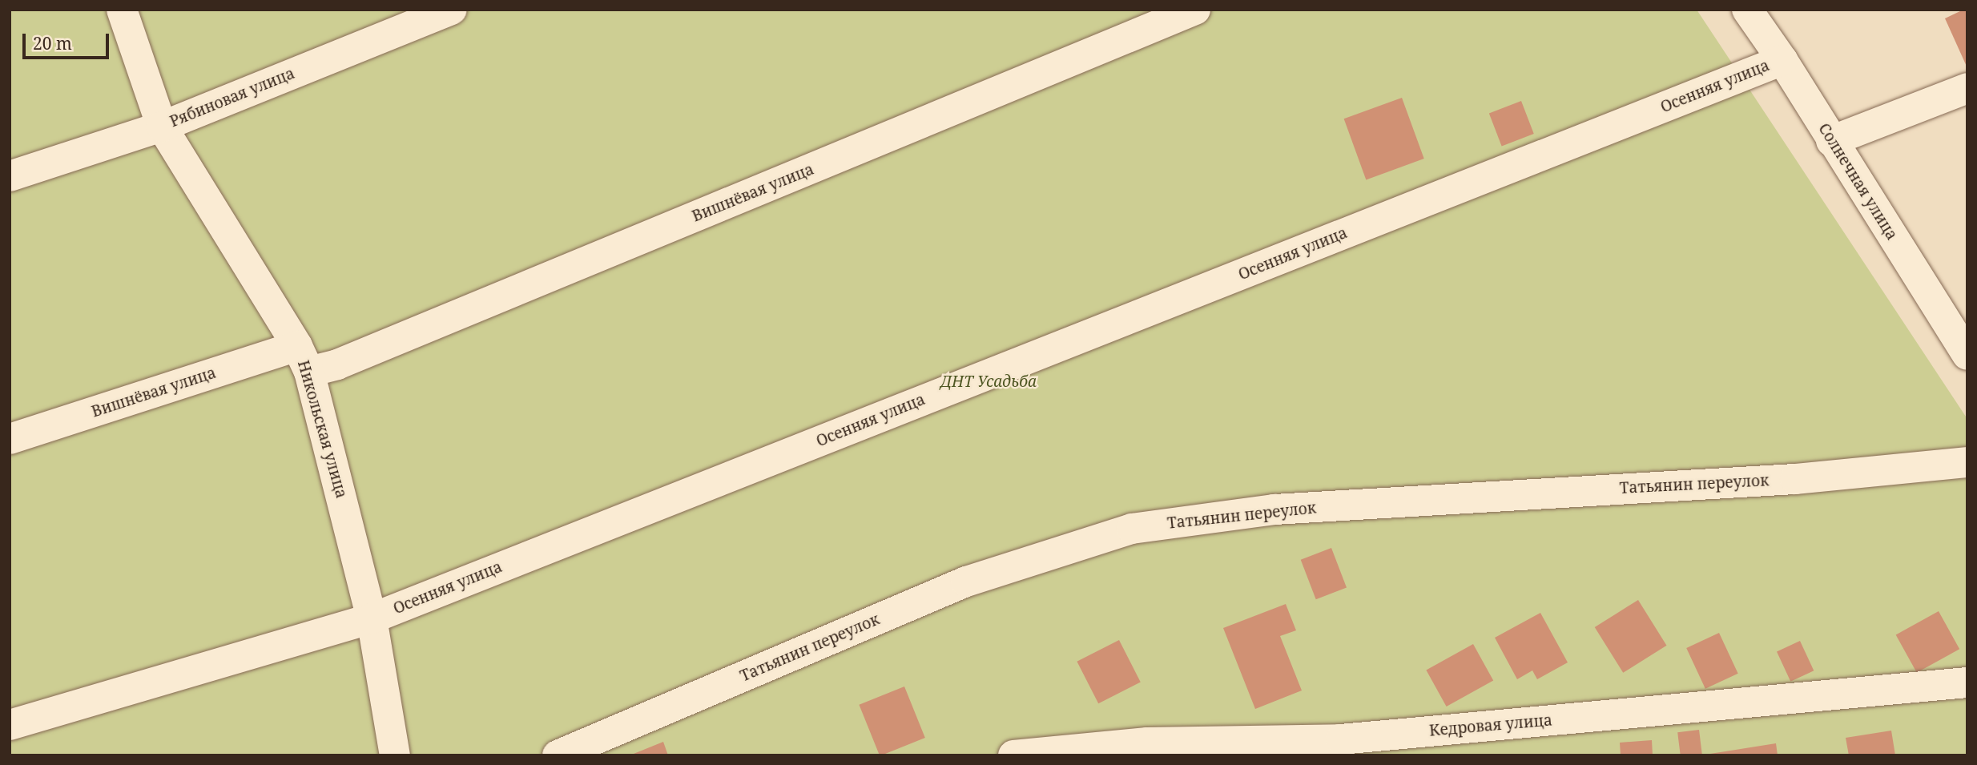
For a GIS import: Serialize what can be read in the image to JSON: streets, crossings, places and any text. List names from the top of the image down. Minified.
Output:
{"streets":{"street":["Осенняя улица","Рябиновая улица","Солнечная улица","Вишнёвая улица","Никольская улица","Татьянин переулок","Кедровая улица"]},"crossings":[["Осенняя улица","Солнечная улица"],["Осенняя улица","Никольская улица"],["Рябиновая улица","Никольская улица"],["Вишнёвая улица","Никольская улица"]],"parks":["ДНТ Усадьба"],"scale_bar":"20 m"}
